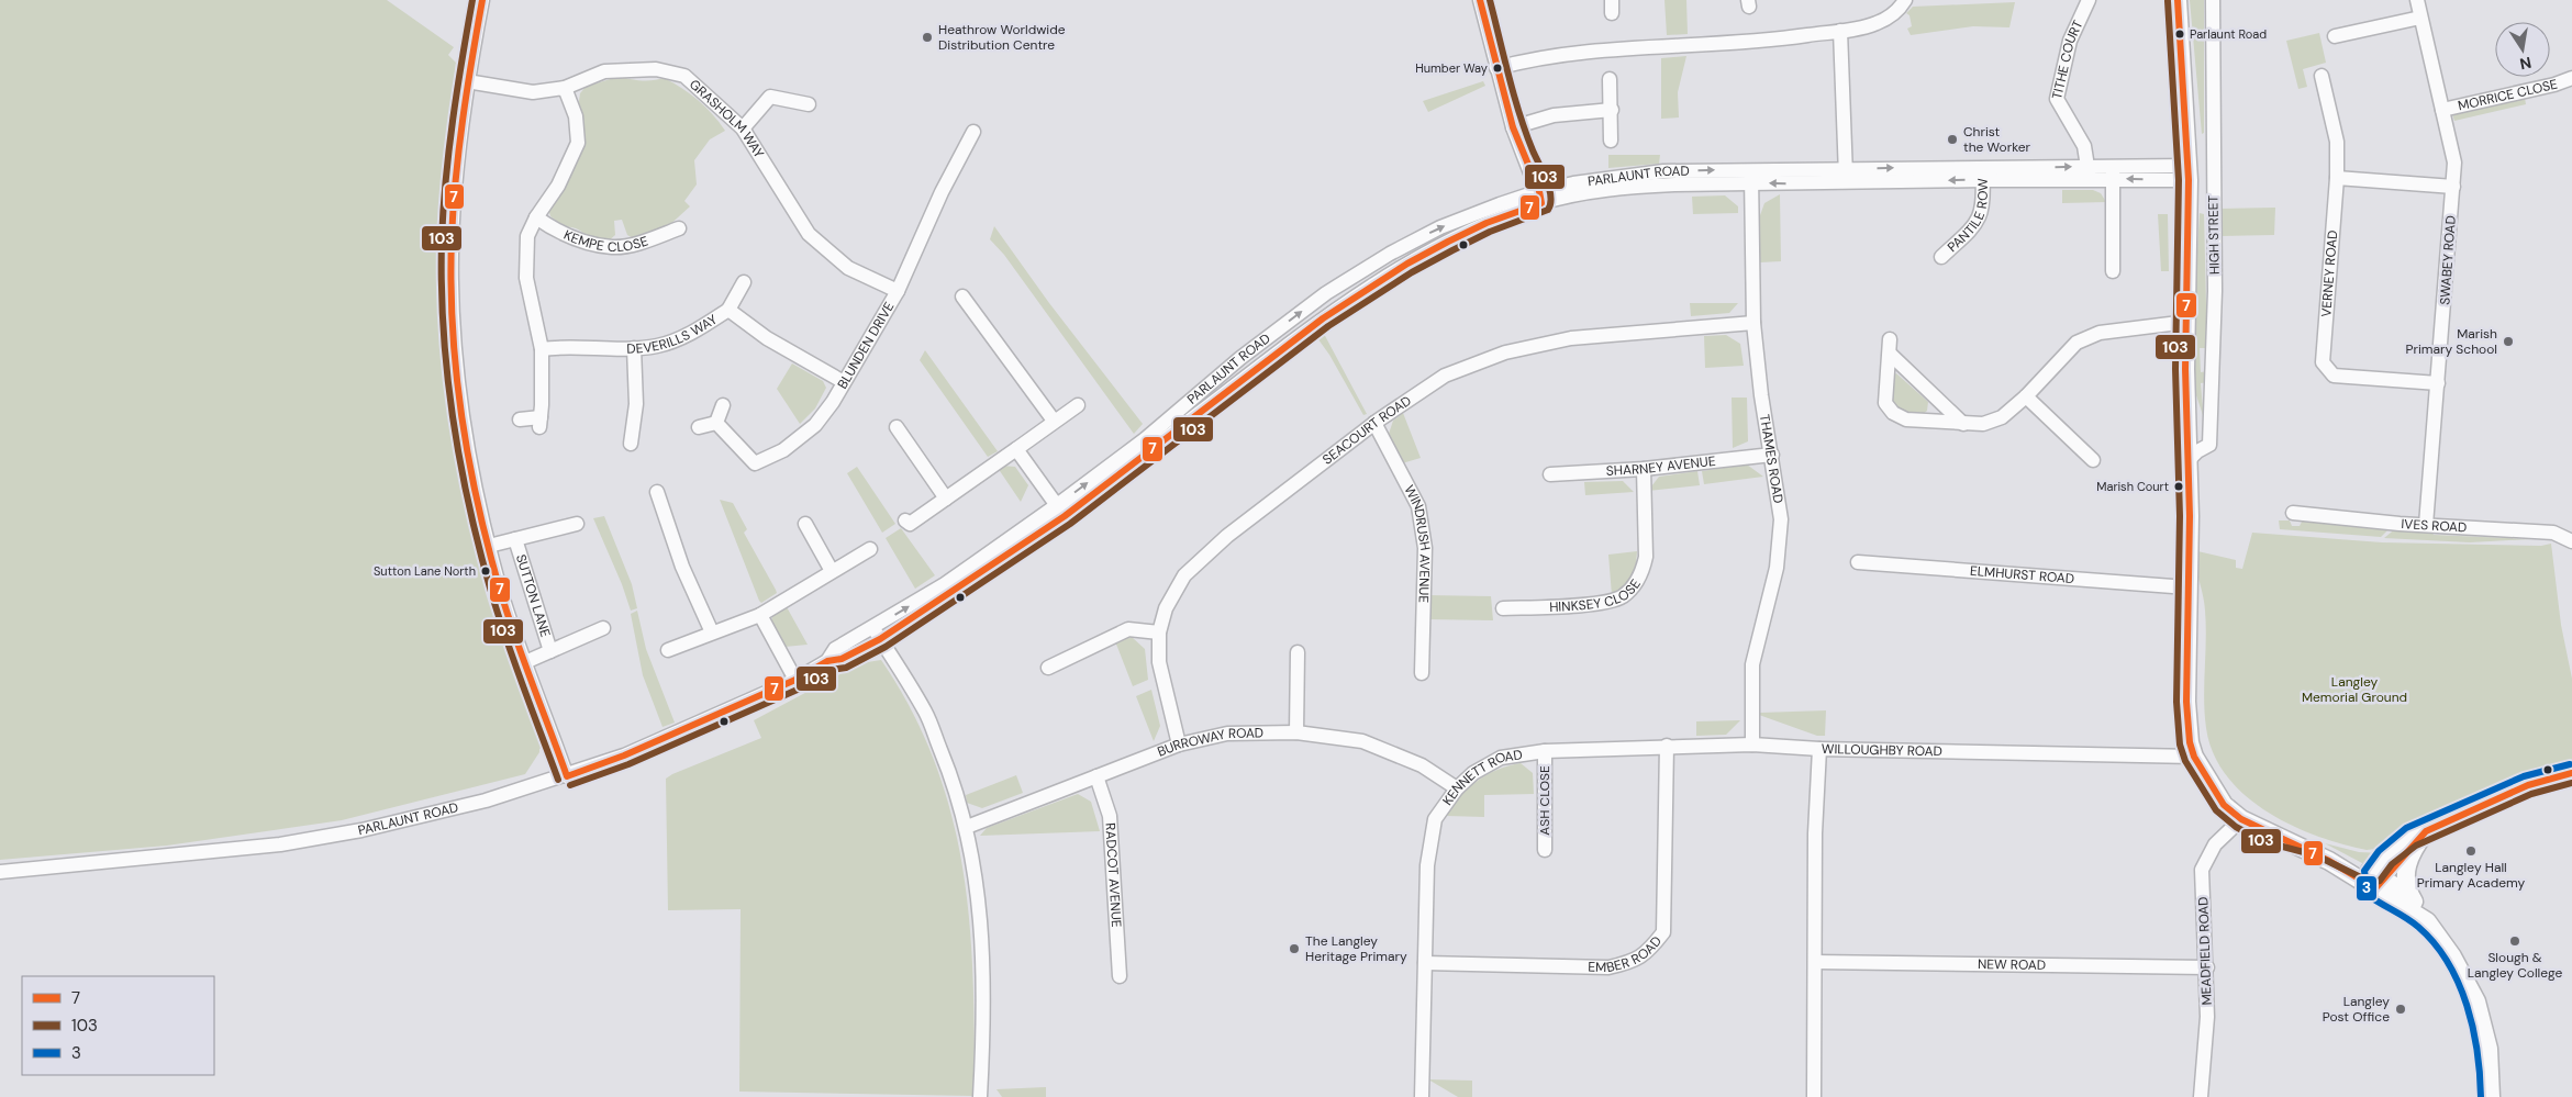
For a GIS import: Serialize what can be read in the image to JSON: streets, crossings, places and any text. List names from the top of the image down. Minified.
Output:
{"streets":{"main road":["HIGH STREET"],"street":["TITHE COURT","MORRICE CLOSE","GRASHOLM WAY","PARLAUNT ROAD","PANTILE ROW","KEMPE CLOSE","SWABEY ROAD","VERNEY ROAD","DEVERILLS WAY","BLUNDEN DRIVE","SEACOURT ROAD","THAMES ROAD","SHARNEY AVENUE","IVES ROAD","WINDRUSH AVENUE","ELMHURST ROAD","HINKSEY CLOSE","SUTTON LANE","BURROWAY ROAD","WILLOUGHBY ROAD","KENNETT ROAD","ASH CLOSE","RADCOT AVENUE","EMBER ROAD","MEADFIELD ROAD","NEW ROAD"]},"crossings":[["TITHE COURT","PARLAUNT ROAD"],["MORRICE CLOSE","SWABEY ROAD"],["GRASHOLM WAY","BLUNDEN DRIVE"],["GRASHOLM WAY","SUTTON LANE"],["PARLAUNT ROAD","PANTILE ROW"],["PARLAUNT ROAD","HIGH STREET"],["PARLAUNT ROAD","THAMES ROAD"],["PARLAUNT ROAD","SUTTON LANE"],["HIGH STREET","ELMHURST ROAD"],["HIGH STREET","WILLOUGHBY ROAD"],["HIGH STREET","MEADFIELD ROAD"],["SWABEY ROAD","VERNEY ROAD"],["SWABEY ROAD","IVES ROAD"],["DEVERILLS WAY","BLUNDEN DRIVE"],["SEACOURT ROAD","THAMES ROAD"],["SEACOURT ROAD","WINDRUSH AVENUE"],["SEACOURT ROAD","BURROWAY ROAD"],["THAMES ROAD","SHARNEY AVENUE"],["THAMES ROAD","KENNETT ROAD"],["SHARNEY AVENUE","HINKSEY CLOSE"],["BURROWAY ROAD","KENNETT ROAD"],["BURROWAY ROAD","RADCOT AVENUE"],["WILLOUGHBY ROAD","KENNETT ROAD"],["WILLOUGHBY ROAD","NEW ROAD"],["KENNETT ROAD","ASH CLOSE"],["KENNETT ROAD","EMBER ROAD"],["MEADFIELD ROAD","NEW ROAD"]],"parks":["Langley Memorial Ground"],"places":["Parlaunt Road","Heathrow Worldwide Distribution Centre","Humber Way","Christ the Worker","Marish Primary School","Marish Court","Sutton Lane North","Langley Hall Primary Academy","Slough & Langley College","The Langley Heritage Primary","Langley Post Office"],"lines":["transit line 7","transit line 103","transit line 3"],"legend":["7","103","3"],"north":"bottom"}
